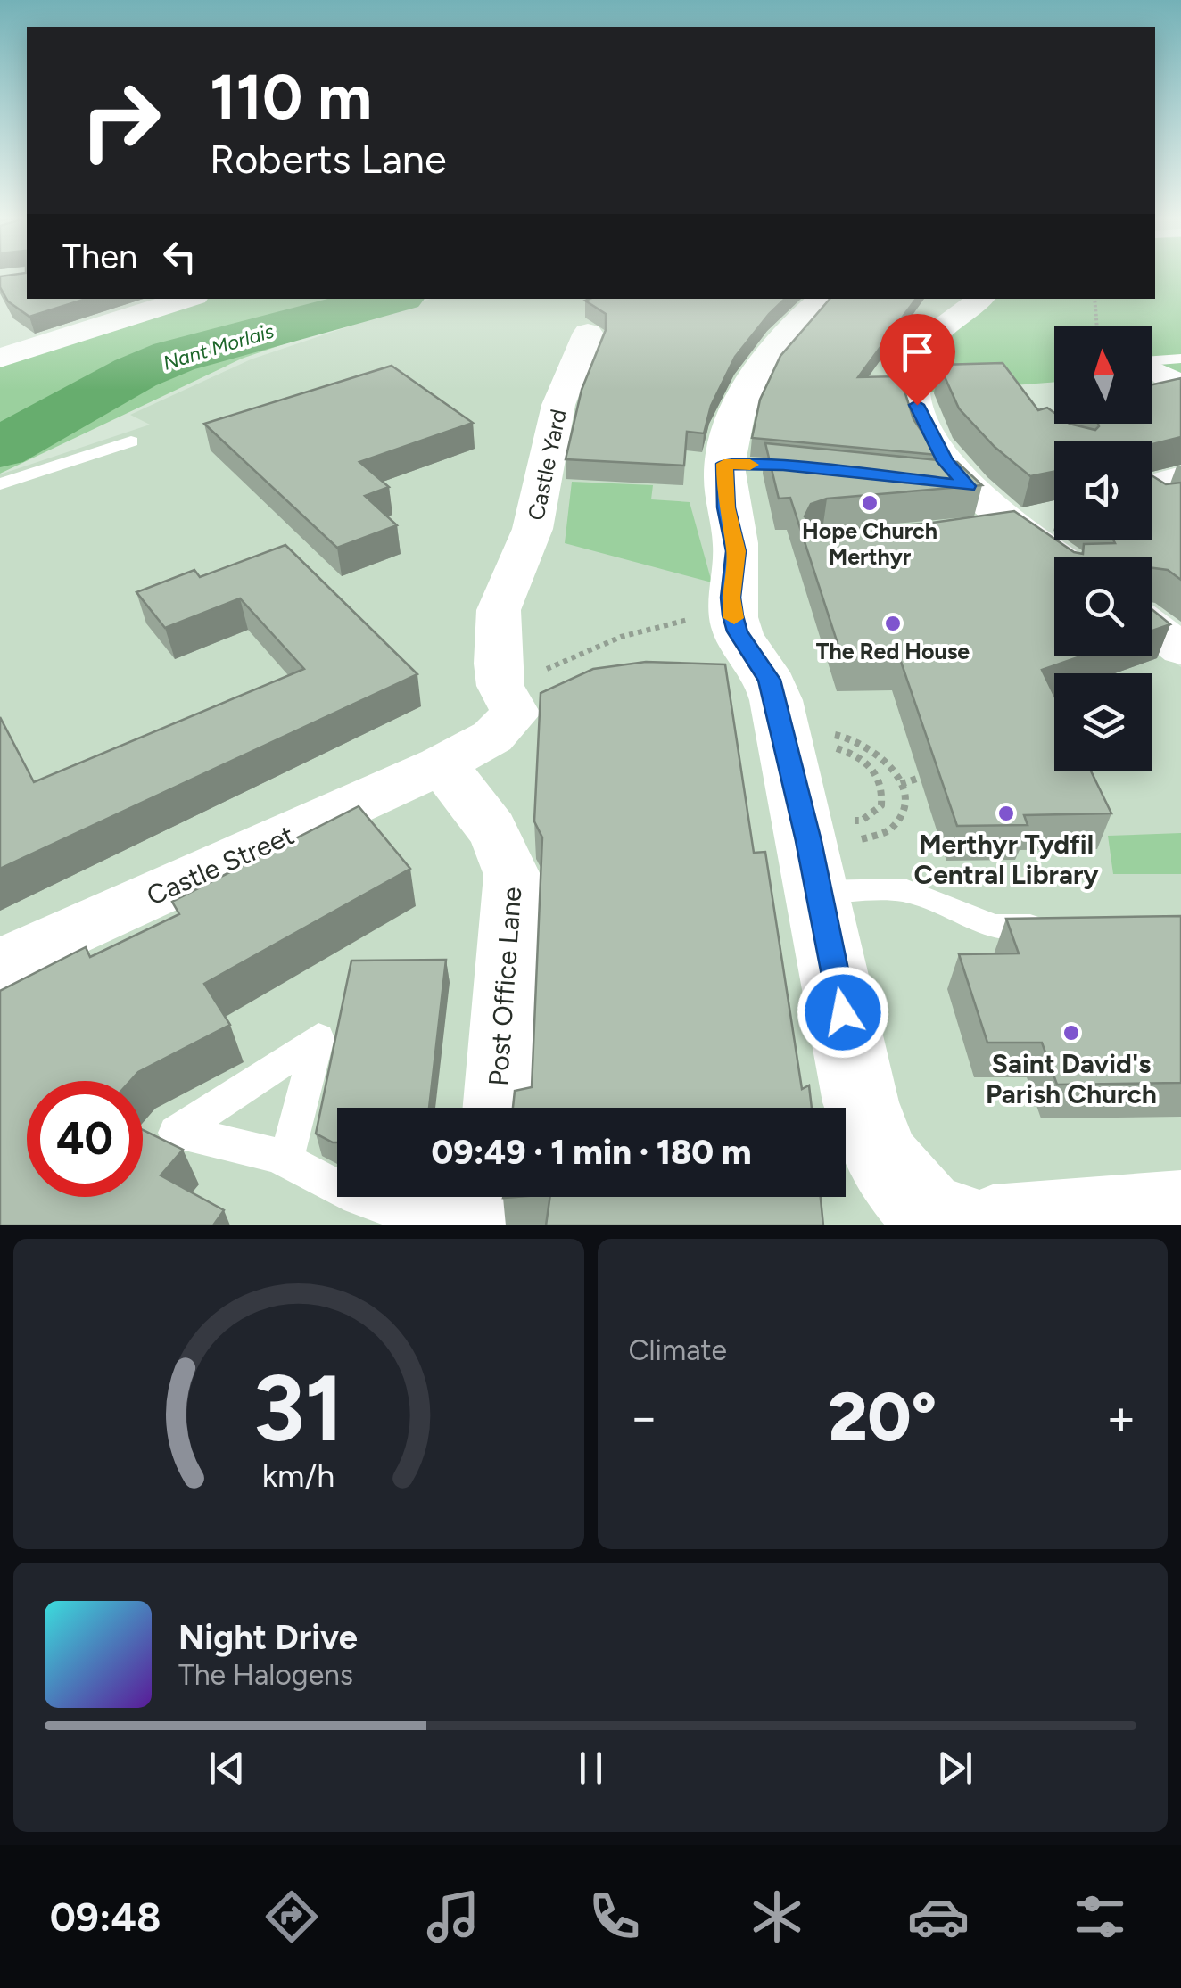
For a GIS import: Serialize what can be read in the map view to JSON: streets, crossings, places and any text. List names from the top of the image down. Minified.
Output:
{"streets":{"street":["Castle Yard","Castle Street","Post Office Lane"]},"crossings":[["Castle Yard","Castle Street"],["Castle Yard","Post Office Lane"],["Castle Street","Post Office Lane"]],"water":["Nant Morlais"],"places":["Hope Church Merthyr","The Red House","Merthyr Tydfil Central Library","Saint David's Parish Church"],"north":"top","page":{"turn":["110 m","Roberts Lane"],"then":"Then","limit":"40","trip":"09:49 · 1 min · 180 m","tile":"Climate","heat":["−","20°","+"],"song":["Night Drive","The Halogens"],"tabs":"09:48","gauge":["31","km/h"]}}
